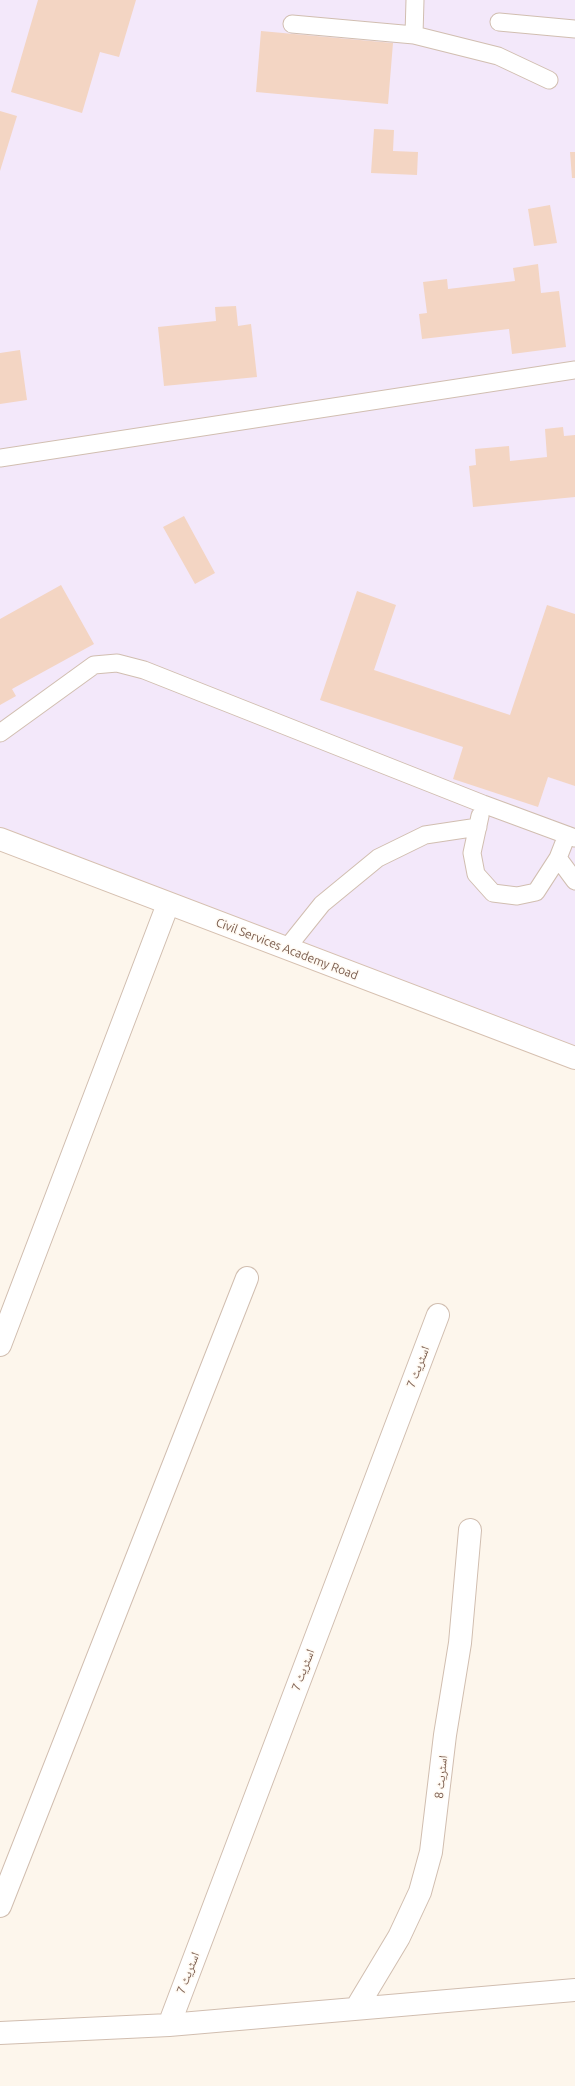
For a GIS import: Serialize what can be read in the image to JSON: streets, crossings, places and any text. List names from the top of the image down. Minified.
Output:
{"streets":{"street":["Civil Services Academy Road","اسٹریٹ 7","اسٹریٹ 8"]}}
